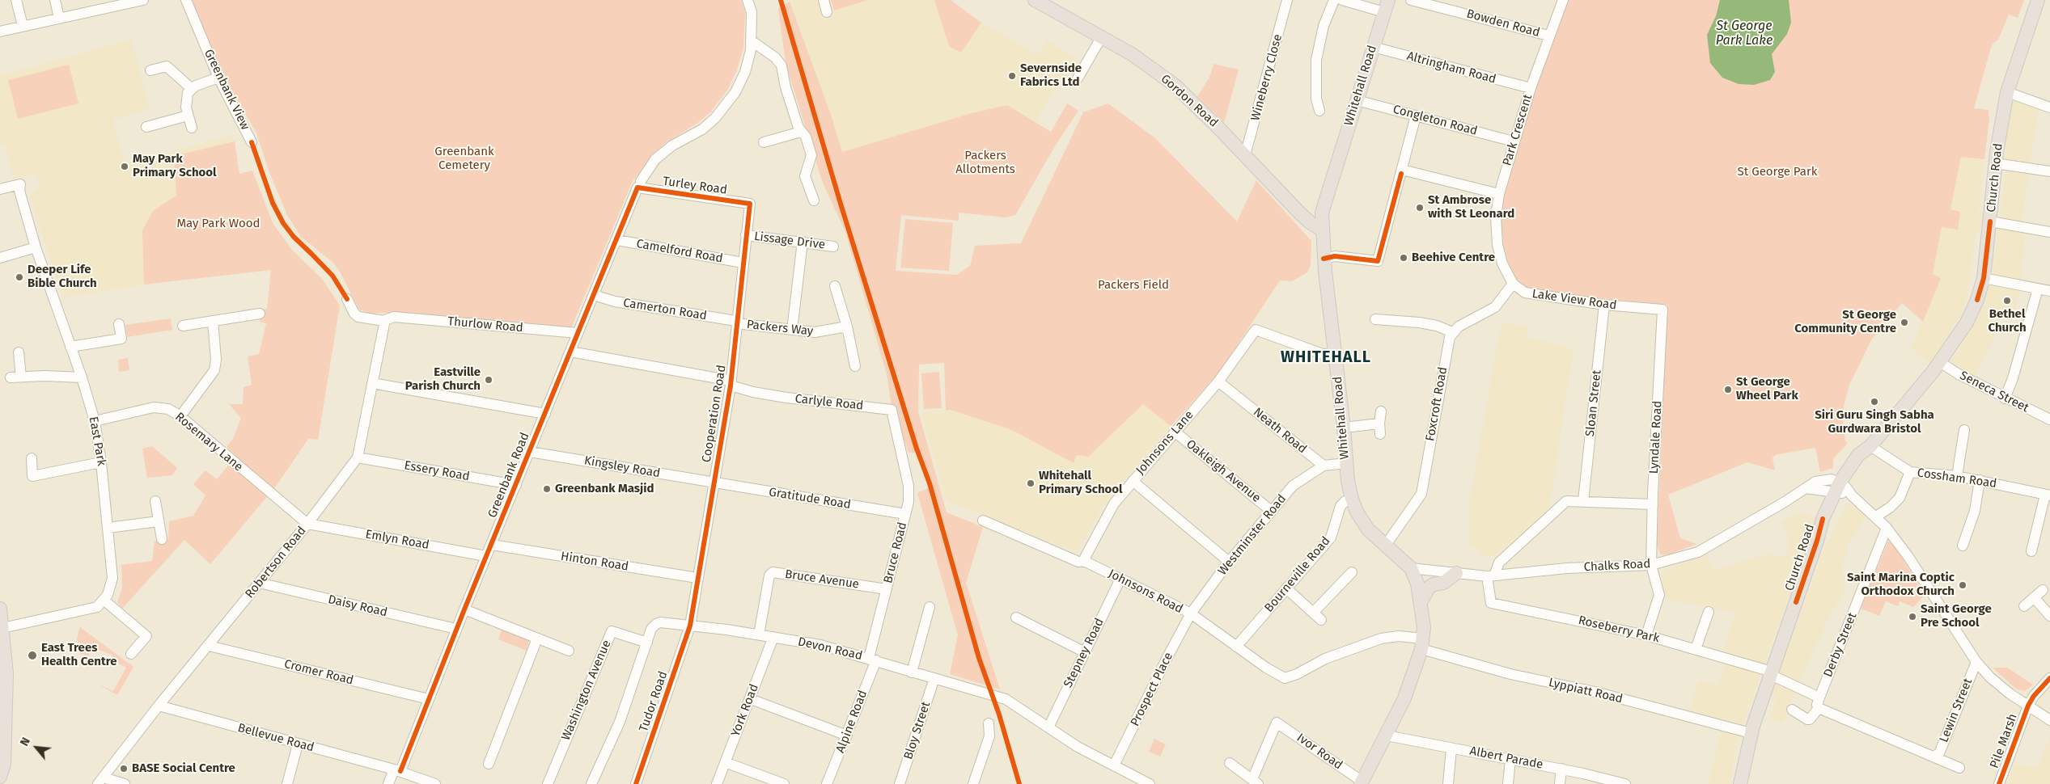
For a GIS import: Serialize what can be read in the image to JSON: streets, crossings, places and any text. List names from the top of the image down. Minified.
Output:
{"streets":{"main road":["Whitehall Road","Gordon Road","Church Road"],"street":["Bowden Road","Altringham Road","Wineberry Close","Greenbank View","Congleton Road","Park Crescent","Turley Road","Lissage Drive","Camelford Road","Lake View Road","Camerton Road","Thurlow Road","Packers Way","Seneca Street","Carlyle Road","Sloan Street","Foxcroft Road","Cooperation Road","Neath Road","Lyndale Road","East Park","Rosemary Lane","Johnsons Lane","Kingsley Road","Essery Road","Oakleigh Avenue","Greenbank Road","Cossham Road","Gratitude Road","Westminster Road","Emlyn Road","Bruce Road","Hinton Road","Robertson Road","Chalks Road","Bourneville Road","Bruce Avenue","Johnsons Road","Daisy Road","Roseberry Park","Derby Street","Devon Road","Stepney Road","Cromer Road","Prospect Place","Washington Avenue","Lyppiatt Road","Tudor Road","York Road","Lewin Street","Alpine Road","Bloy Street","Bellevue Road","Pile Marsh","Ivor Road","Albert Parade"]},"crossings":[["Bowden Road","Park Crescent"],["Altringham Road","Whitehall Road"],["Altringham Road","Park Crescent"],["Wineberry Close","Gordon Road"],["Whitehall Road","Gordon Road"],["Whitehall Road","Congleton Road"],["Whitehall Road","Foxcroft Road"],["Whitehall Road","Johnsons Lane"],["Whitehall Road","Chalks Road"],["Whitehall Road","Bourneville Road"],["Whitehall Road","Lyppiatt Road"],["Whitehall Road","Ivor Road"],["Whitehall Road","Albert Parade"],["Congleton Road","Park Crescent"],["Park Crescent","Lake View Road"],["Church Road","Seneca Street"],["Church Road","Cossham Road"],["Church Road","Chalks Road"],["Church Road","Roseberry Park"],["Church Road","Lyppiatt Road"],["Turley Road","Cooperation Road"],["Turley Road","Greenbank Road"],["Lissage Drive","Cooperation Road"],["Camelford Road","Cooperation Road"],["Camelford Road","Greenbank Road"],["Lake View Road","Sloan Street"],["Lake View Road","Lyndale Road"],["Camerton Road","Packers Way"],["Camerton Road","Cooperation Road"],["Camerton Road","Greenbank Road"],["Thurlow Road","Greenbank Road"],["Thurlow Road","Robertson Road"],["Packers Way","Cooperation Road"],["Carlyle Road","Cooperation Road"],["Carlyle Road","Greenbank Road"],["Carlyle Road","Bruce Road"],["Cooperation Road","Kingsley Road"],["Cooperation Road","Gratitude Road"],["Cooperation Road","Hinton Road"],["Cooperation Road","Devon Road"],["Cooperation Road","Tudor Road"],["Neath Road","Johnsons Lane"],["Neath Road","Westminster Road"],["Lyndale Road","Chalks Road"],["Lyndale Road","Roseberry Park"],["East Park","Rosemary Lane"],["Rosemary Lane","Emlyn Road"],["Rosemary Lane","Robertson Road"],["Johnsons Lane","Oakleigh Avenue"],["Johnsons Lane","Johnsons Road"],["Kingsley Road","Greenbank Road"],["Kingsley Road","Gratitude Road"],["Essery Road","Greenbank Road"],["Essery Road","Robertson Road"],["Oakleigh Avenue","Westminster Road"],["Greenbank Road","Emlyn Road"],["Greenbank Road","Hinton Road"],["Greenbank Road","Daisy Road"],["Greenbank Road","Cromer Road"],["Greenbank Road","Bellevue Road"],["Cossham Road","Chalks Road"],["Gratitude Road","Bruce Road"],["Westminster Road","Johnsons Road"],["Westminster Road","Prospect Place"],["Emlyn Road","Robertson Road"],["Bruce Road","Bruce Avenue"],["Bruce Road","Devon Road"],["Bruce Road","Alpine Road"],["Robertson Road","Daisy Road"],["Robertson Road","Cromer Road"],["Robertson Road","Bellevue Road"],["Chalks Road","Roseberry Park"],["Bourneville Road","Johnsons Road"],["Bruce Avenue","Devon Road"],["Johnsons Road","Stepney Road"],["Johnsons Road","Prospect Place"],["Johnsons Road","Lyppiatt Road"],["Roseberry Park","Derby Street"],["Roseberry Park","Lewin Street"],["Devon Road","Stepney Road"],["Devon Road","Prospect Place"],["Devon Road","Washington Avenue"],["Devon Road","Tudor Road"],["Devon Road","York Road"],["Devon Road","Alpine Road"],["Devon Road","Bloy Street"]],"districts":["WHITEHALL"],"water":["St George Park Lake"],"parks":["Greenbank Cemetery","Packers Allotments","St George Park","May Park Wood","Packers Field"],"places":["Severnside Fabrics Ltd","May Park Primary School","St Ambrose with St Leonard","Beehive Centre","Deeper Life Bible Church","Bethel Church","St George Community Centre","Eastville Parish Church","St George Wheel Park","Siri Guru Singh Sabha Gurdwara Bristol","Whitehall Primary School","Greenbank Masjid","Saint Marina Coptic Orthodox Church","Saint George Pre School","East Trees Health Centre","BASE Social Centre"],"north":"top left"}
